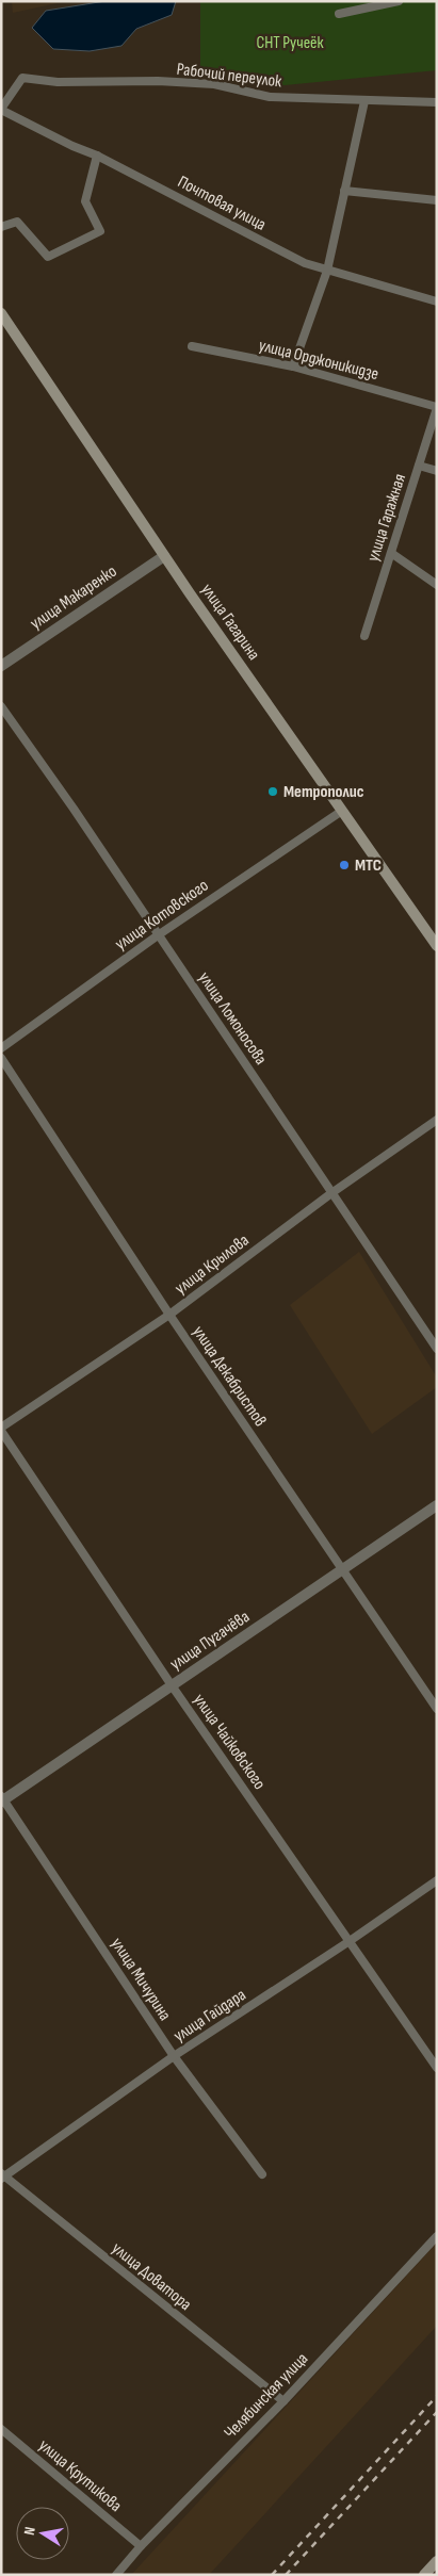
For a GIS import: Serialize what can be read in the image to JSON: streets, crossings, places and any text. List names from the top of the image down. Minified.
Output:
{"streets":{"main road":["улица Гагарина"],"street":["Рабочий переулок","Почтовая улица","улица Орджоникидзе","улица Гаражная","улица Макаренко","улица Котовского","улица Ломоносова","улица Крылова","улица Декабристов","улица Пугачёва","улица Чайковского","улица Мичурина","улица Гайдара","улица Доватора","Челябинская улица","улица Крутикова"]},"crossings":[["Рабочий переулок","Почтовая улица"],["улица Орджоникидзе","улица Гаражная"],["улица Макаренко","улица Гагарина"],["улица Гагарина","улица Котовского"],["улица Котовского","улица Ломоносова"],["улица Ломоносова","улица Крылова"],["улица Крылова","улица Декабристов"],["улица Крылова","улица Чайковского"],["улица Декабристов","улица Пугачёва"],["улица Пугачёва","улица Чайковского"],["улица Пугачёва","улица Мичурина"],["улица Чайковского","улица Гайдара"],["улица Мичурина","улица Гайдара"],["улица Гайдара","улица Доватора"],["улица Доватора","Челябинская улица"],["Челябинская улица","улица Крутикова"]],"parks":["СНТ Ручеёк"],"places":["Метрополис","МТС"],"north":"left"}
